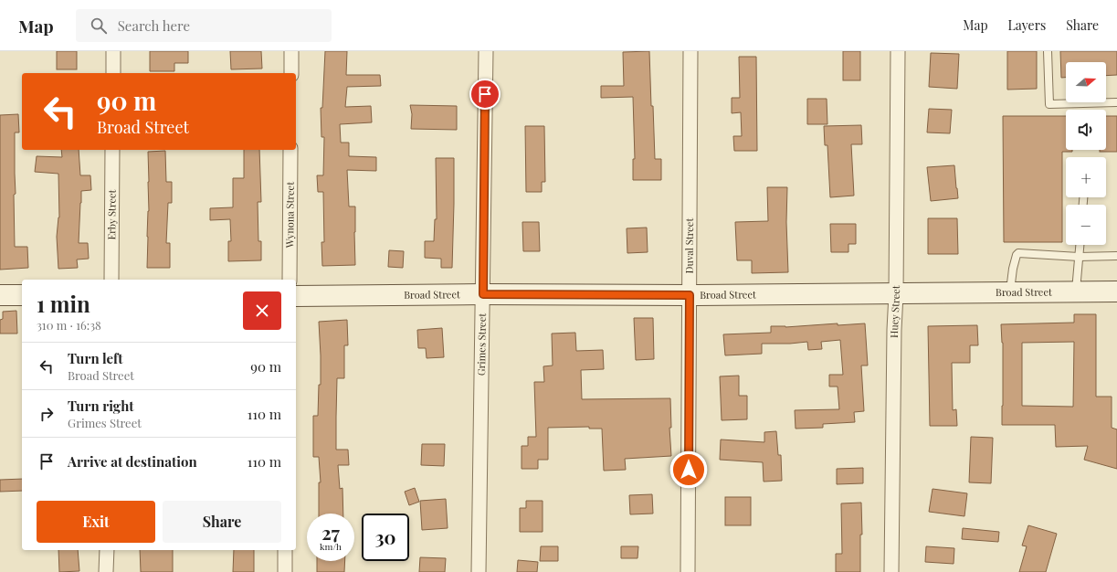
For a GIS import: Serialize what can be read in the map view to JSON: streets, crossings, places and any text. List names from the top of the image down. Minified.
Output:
{"streets":{"street":["Erby Street","Wynona Street","Duval Street","Broad Street","Huey Street","Grimes Street"]},"crossings":[["Duval Street","Broad Street"],["Broad Street","Huey Street"],["Broad Street","Grimes Street"]],"north":"right","page":{"header":"Map","search":"Search here","nav":["Map","Layers","Share"],"map_buttons":["+","−"],"turn":["90 m","Broad Street"],"heading":["1 min","310 m · 16:38"],"list":[{"name":"Turn left","note":"Broad Street","value":"90 m"},{"name":"Turn right","note":"Grimes Street","value":"110 m"},{"name":"Arrive at destination","value":"110 m"}],"buttons":["Exit","Share"],"speed":"27 km/h","limit":"30"}}
